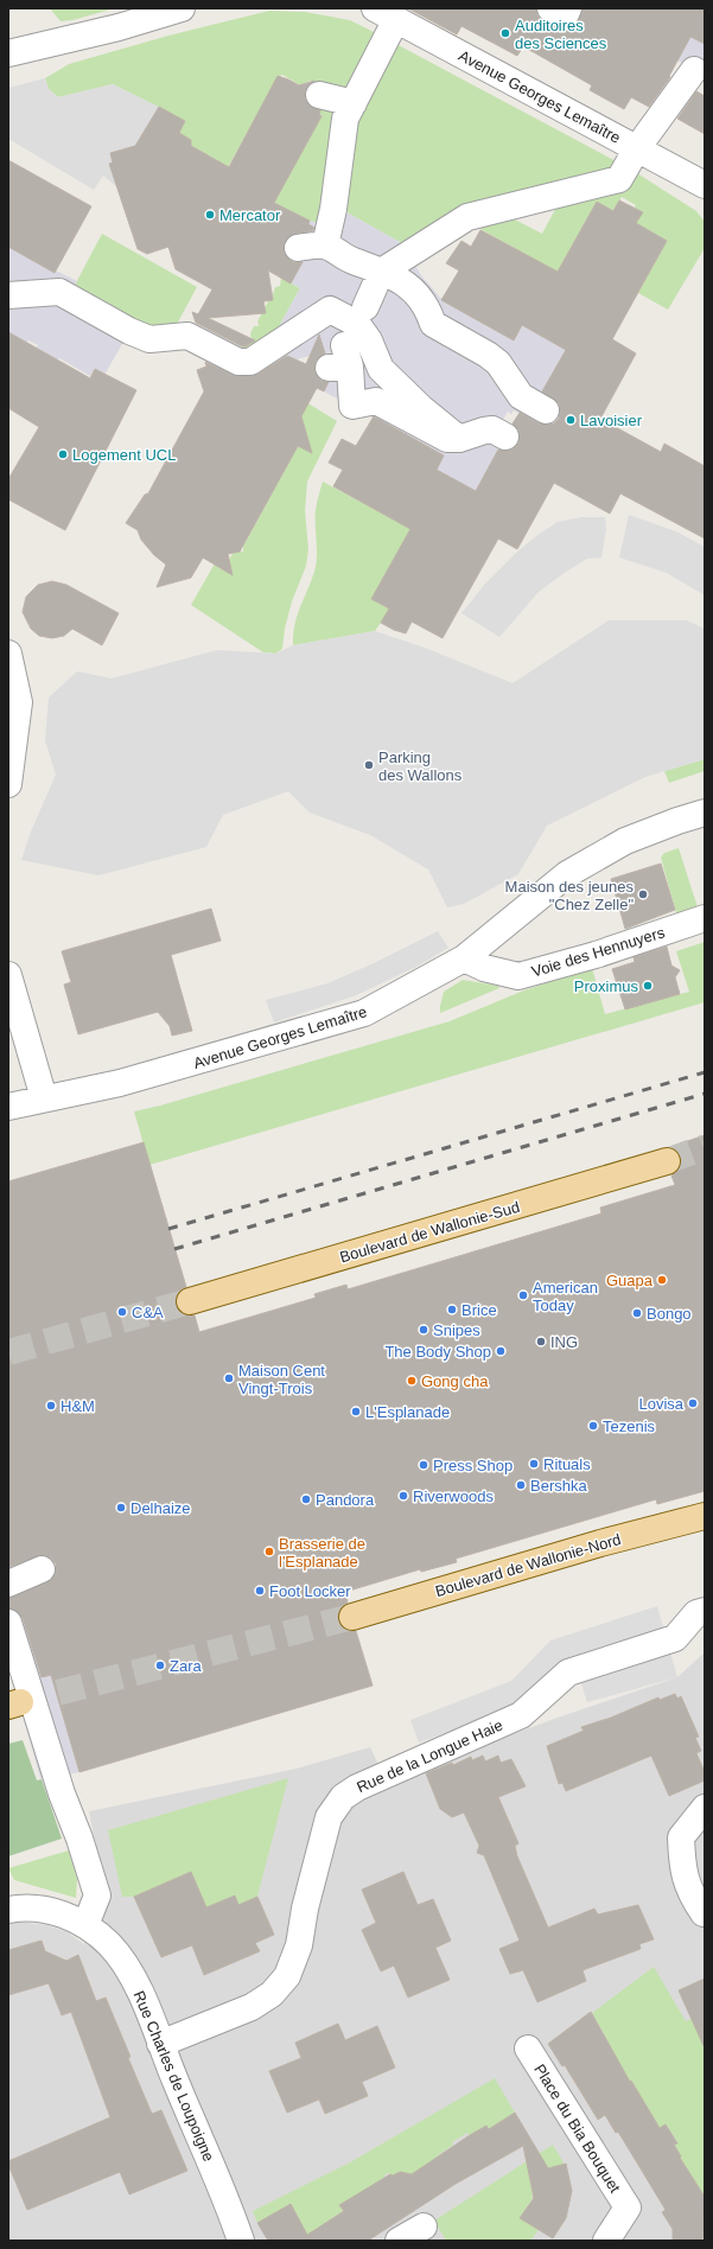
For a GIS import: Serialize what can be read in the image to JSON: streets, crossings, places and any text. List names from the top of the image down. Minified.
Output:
{"streets":{"main road":["Boulevard de Wallonie-Sud","Boulevard de Wallonie-Nord"],"street":["Avenue Georges Lemaître","Voie des Hennuyers","Rue de la Longue Haie","Rue Charles de Loupoigne","Place du Bia Bouquet"]},"crossings":[["Avenue Georges Lemaître","Voie des Hennuyers"],["Rue de la Longue Haie","Rue Charles de Loupoigne"]],"places":["Auditoires des Sciences","Mercator","Lavoisier","Logement UCL","Parking des Wallons","Maison des jeunes \"Chez Zelle\"","Proximus","Guapa","American Today","Brice","C&A","Bongo","Snipes","ING","The Body Shop","Maison Cent Vingt-Trois","Gong cha","Lovisa","H&M","L'Esplanade","Tezenis","Rituals","Press Shop","Bershka","Riverwoods","Pandora","Delhaize","Brasserie de l'Esplanade","Foot Locker","Zara"]}
